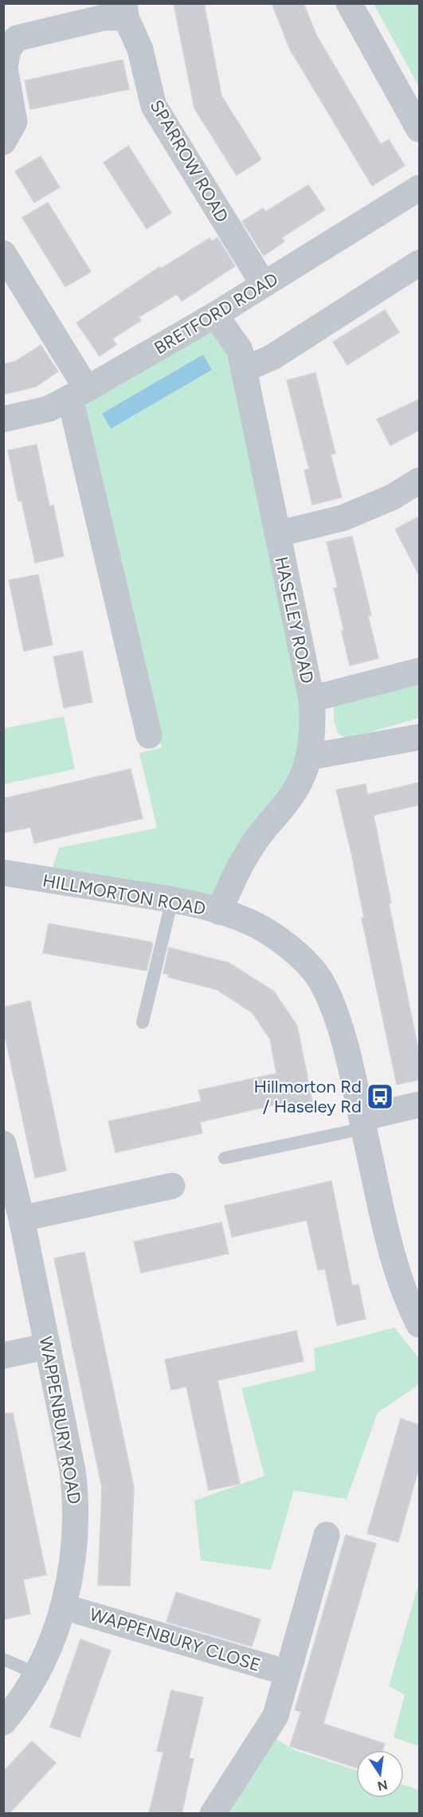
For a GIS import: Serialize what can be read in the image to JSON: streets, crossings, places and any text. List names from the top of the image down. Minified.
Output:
{"streets":{"street":["SPARROW ROAD","BRETFORD ROAD","HASELEY ROAD","HILLMORTON ROAD","WAPPENBURY ROAD","WAPPENBURY CLOSE"]},"crossings":[["SPARROW ROAD","BRETFORD ROAD"],["BRETFORD ROAD","HASELEY ROAD"],["HASELEY ROAD","HILLMORTON ROAD"],["WAPPENBURY ROAD","WAPPENBURY CLOSE"]],"places":{"bus stop":["Hillmorton Rd / Haseley Rd"]},"north":"bottom"}
